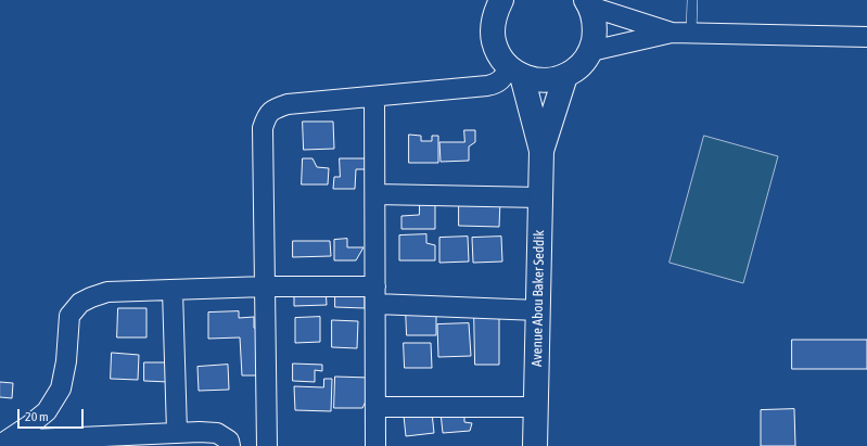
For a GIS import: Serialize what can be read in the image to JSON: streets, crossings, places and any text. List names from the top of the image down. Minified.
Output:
{"streets":{"main road":["Avenue Abou Baker Seddik"]},"scale_bar":"20 m"}
